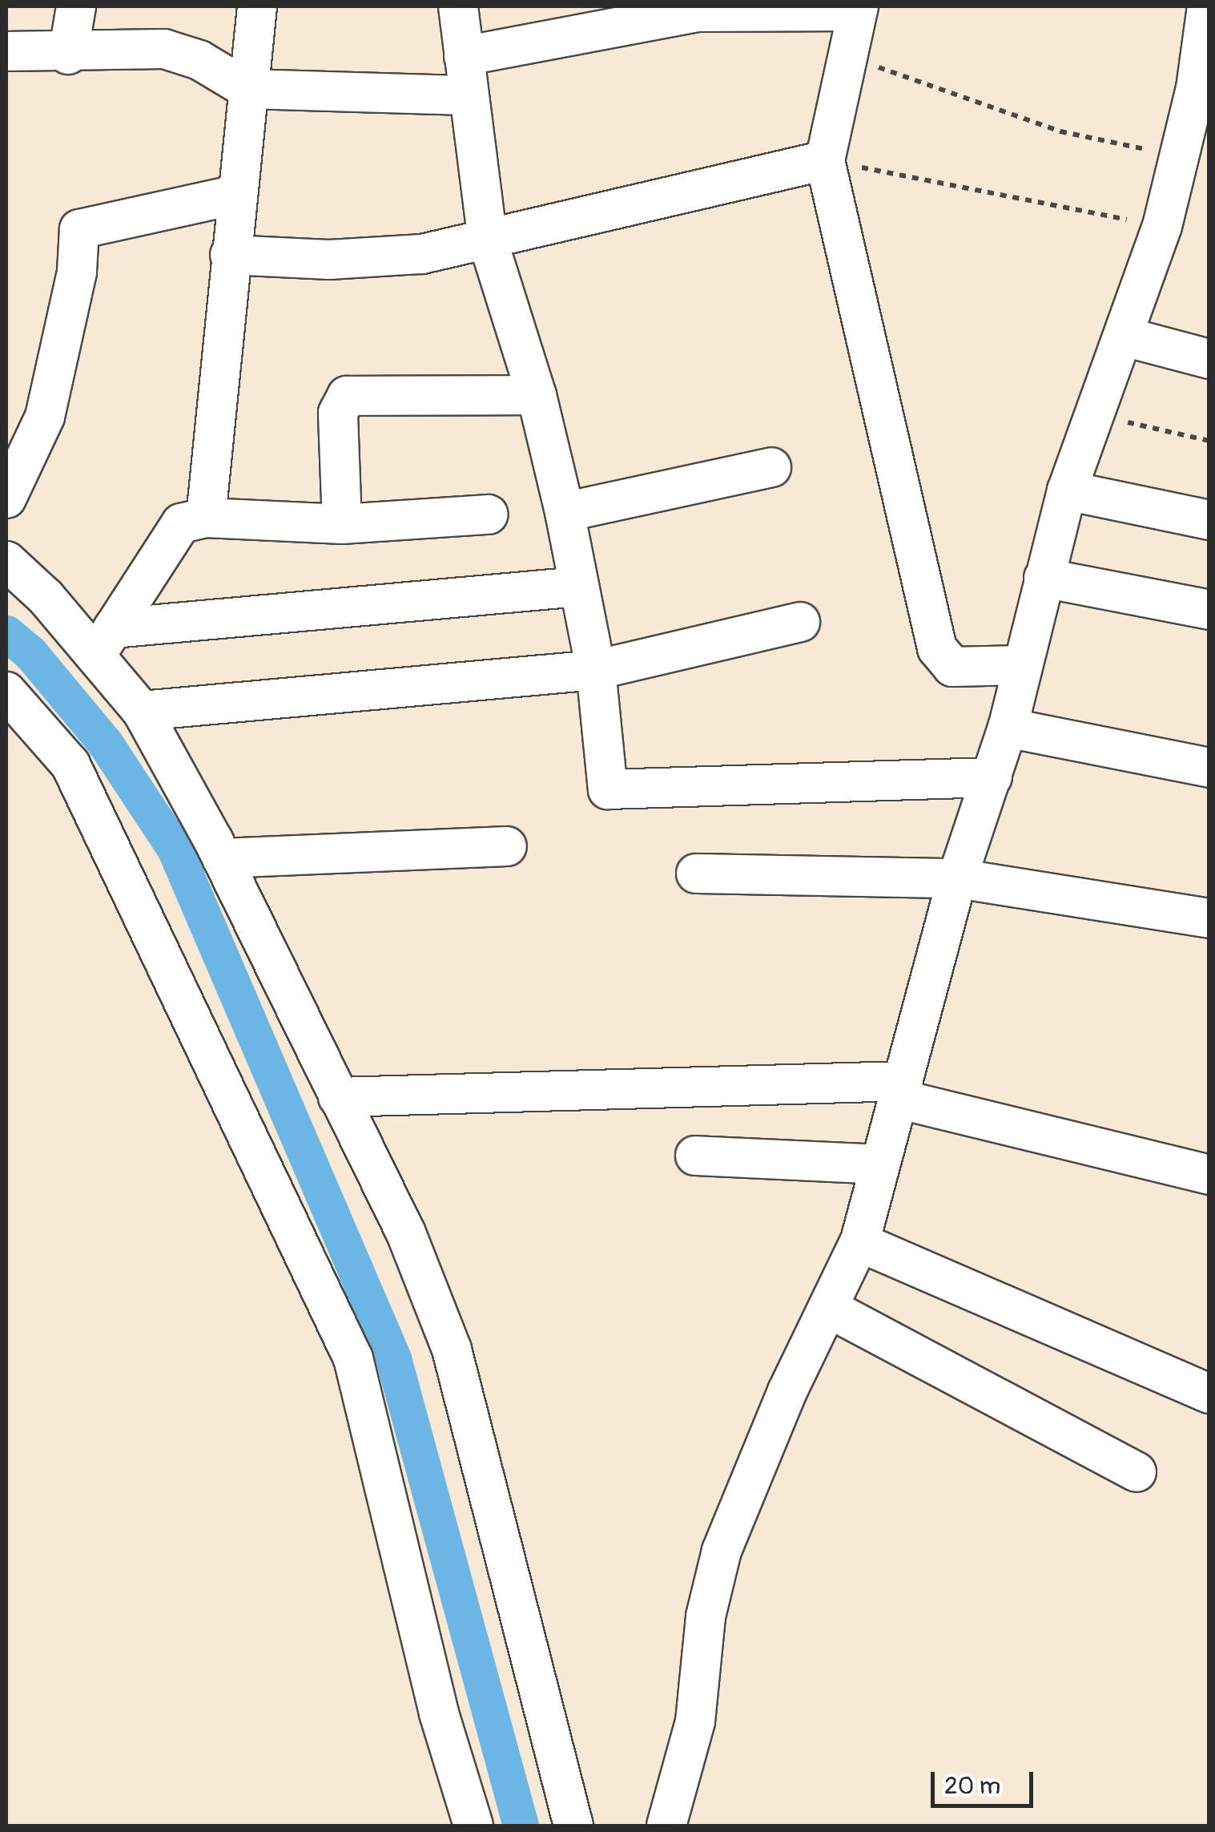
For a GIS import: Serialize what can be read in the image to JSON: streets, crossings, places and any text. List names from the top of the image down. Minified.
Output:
{"scale_bar":"20 m"}
